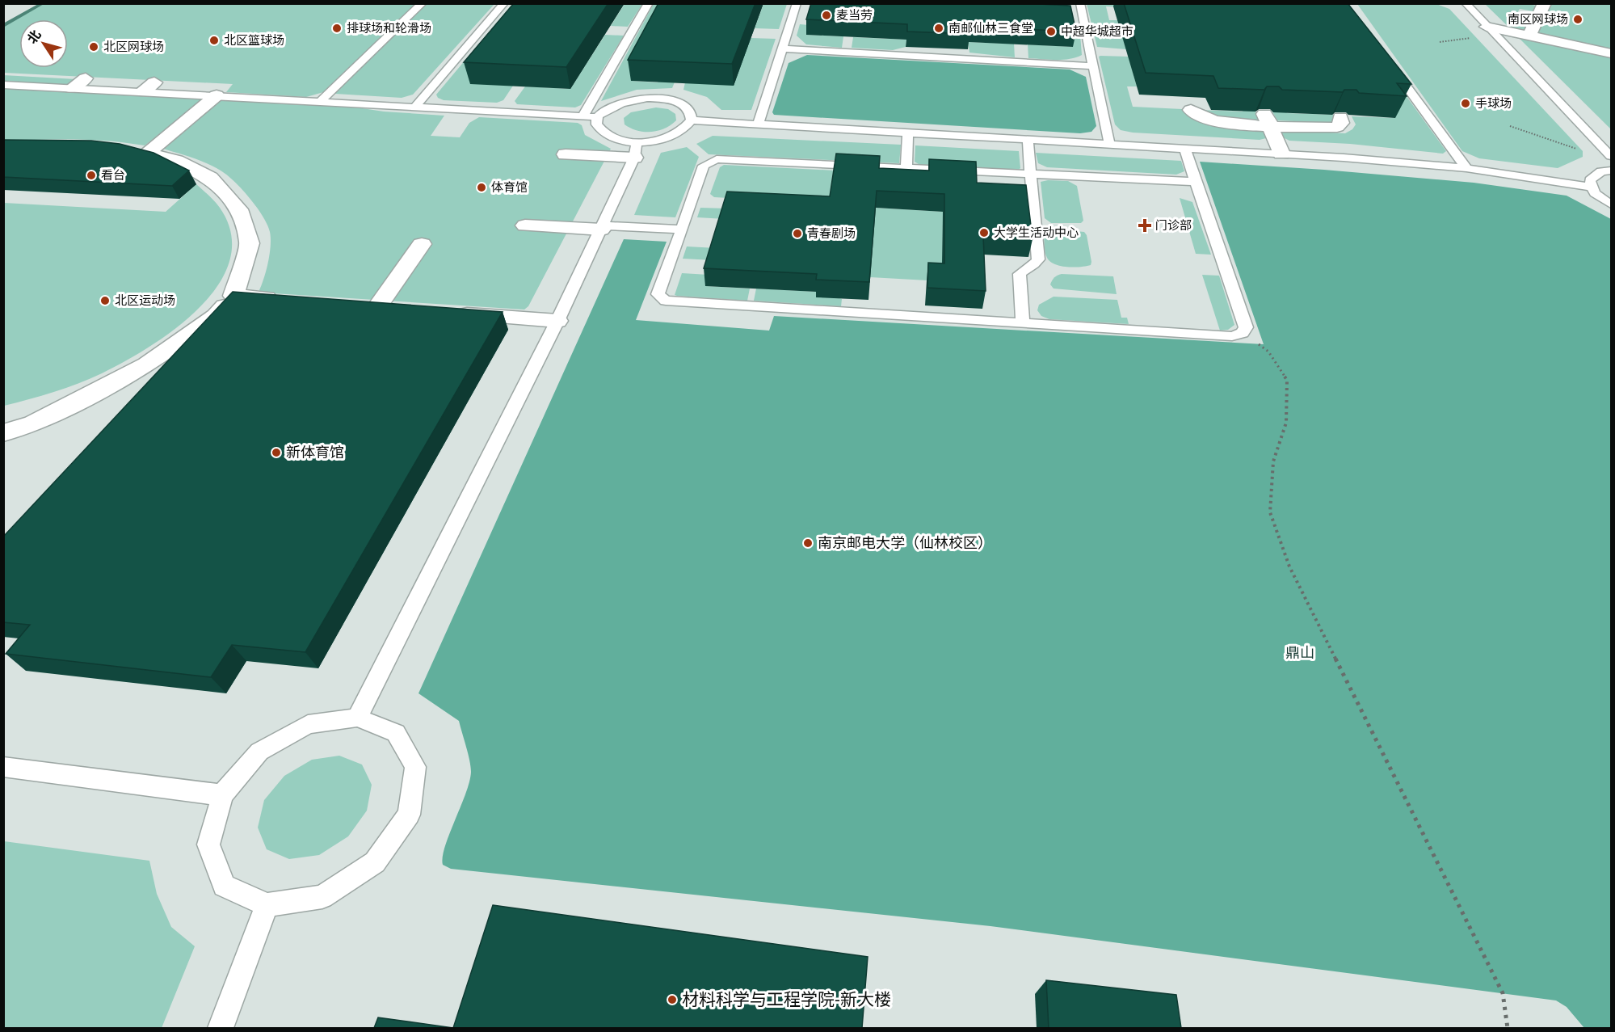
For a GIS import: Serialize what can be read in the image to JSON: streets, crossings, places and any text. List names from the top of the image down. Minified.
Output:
{"parks":["鼎山"],"places":{"other":["麦当劳","南区网球场","排球场和轮滑场","南邮仙林三食堂","中超华城超市","北区篮球场","北区网球场","手球场","看台","体育馆","大学生活动中心","青春剧场","北区运动场","新体育馆","南京邮电大学（仙林校区）","材料科学与工程学院-新大楼"],"health":["门诊部"]},"north":"top left"}
